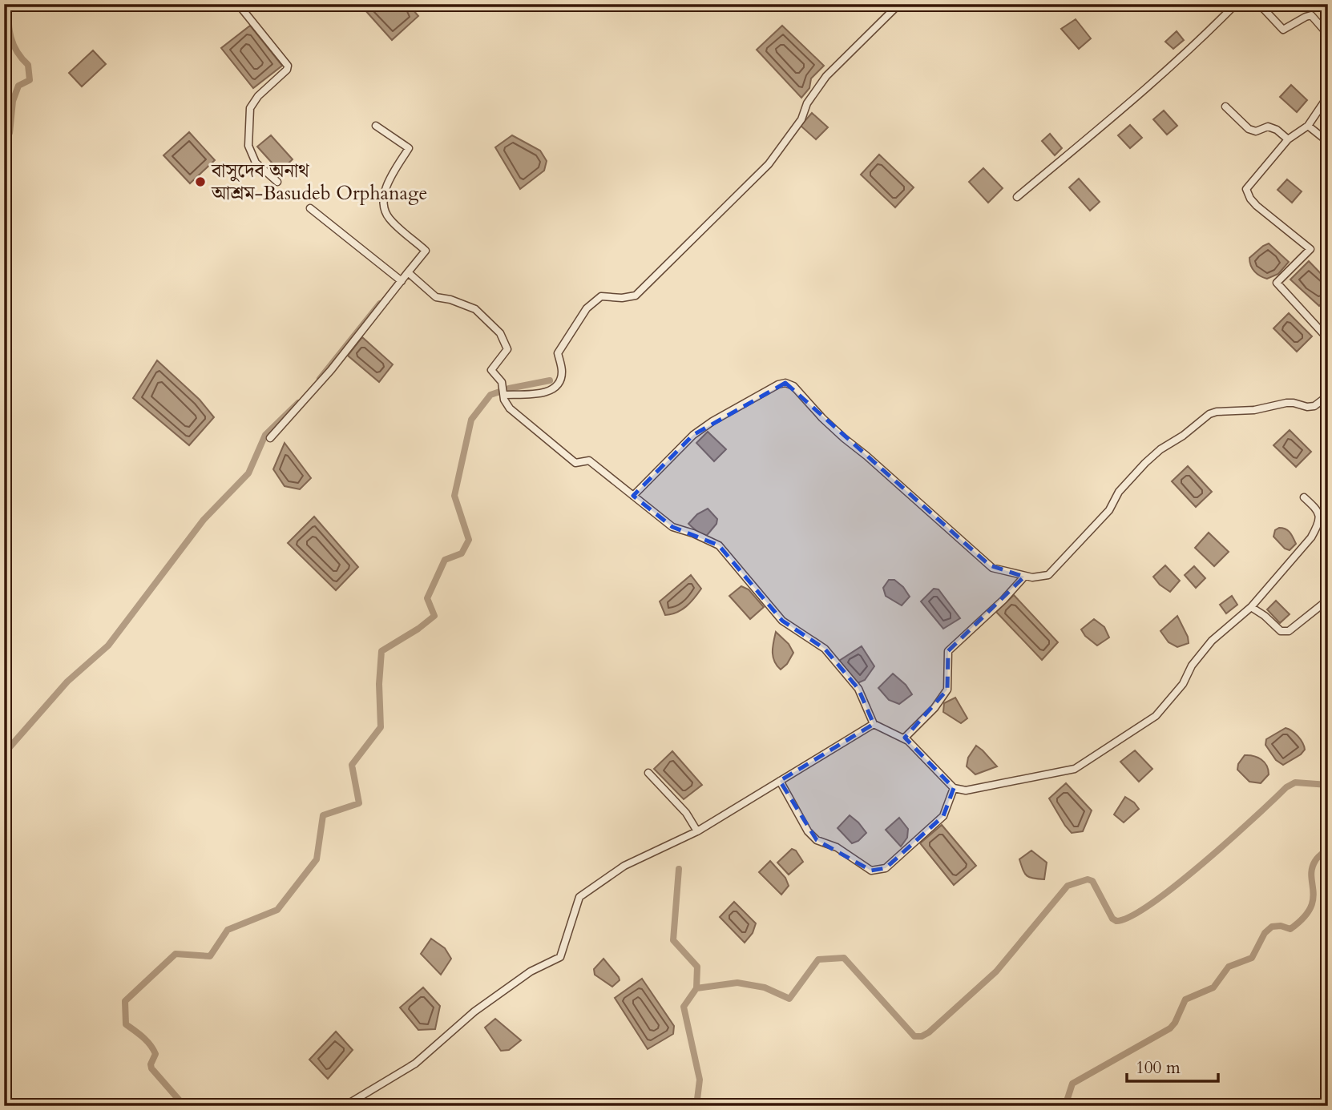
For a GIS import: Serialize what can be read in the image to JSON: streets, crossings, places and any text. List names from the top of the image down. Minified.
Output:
{"places":["বাসুদেব অনাথ আশ্রম-Basudeb Orphanage"],"scale_bar":"100 m"}
